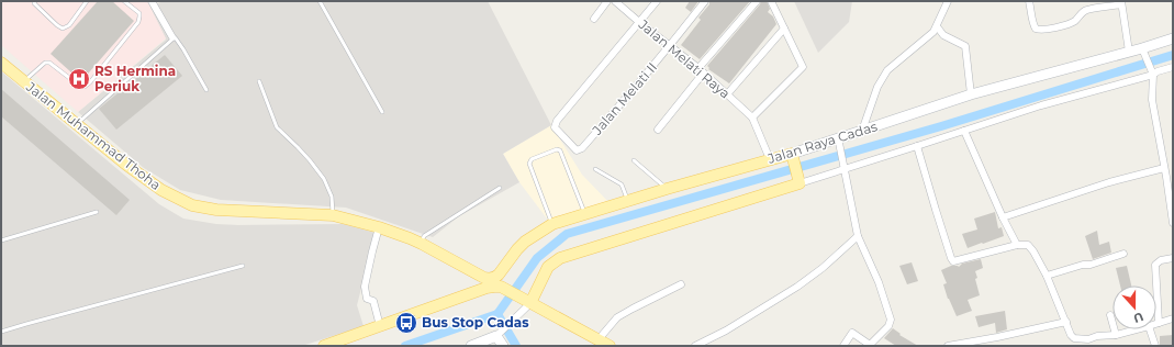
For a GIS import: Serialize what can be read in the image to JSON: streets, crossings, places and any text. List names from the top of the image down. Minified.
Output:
{"streets":{"main road":["Jalan Muhammad Thoha","Jalan Raya Cadas"],"street":["Jalan Melati Raya","Jalan Melati II"]},"crossings":[["Jalan Melati Raya","Jalan Melati II"],["Jalan Muhammad Thoha","Jalan Raya Cadas"]],"places":{"hospital":["RS Hermina Periuk"],"bus stop":["Bus Stop Cadas"]},"north":"bottom"}
